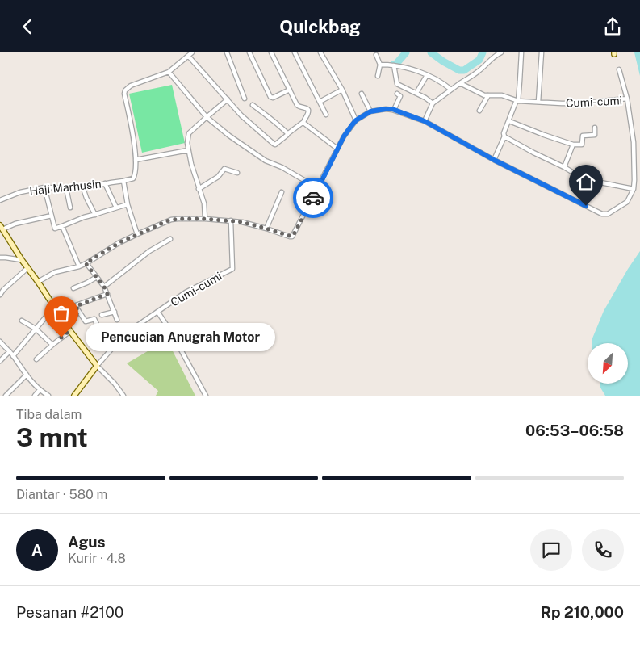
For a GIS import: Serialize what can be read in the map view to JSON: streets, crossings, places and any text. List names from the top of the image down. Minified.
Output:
{"streets":{"street":["Cumi-cumi","Haji Marhusin"]},"places":["Pencucian Anugrah Motor"],"north":"bottom left","page":{"header":"Quickbag","bubble":"Pencucian Anugrah Motor","heading":["3 mnt","Tiba dalam","06:53–06:58"],"panel":["Agus","Kurir · 4.8","Pesanan #2100","Rp 210,000"],"bar":"Diantar · 580 m","round":"A"}}
